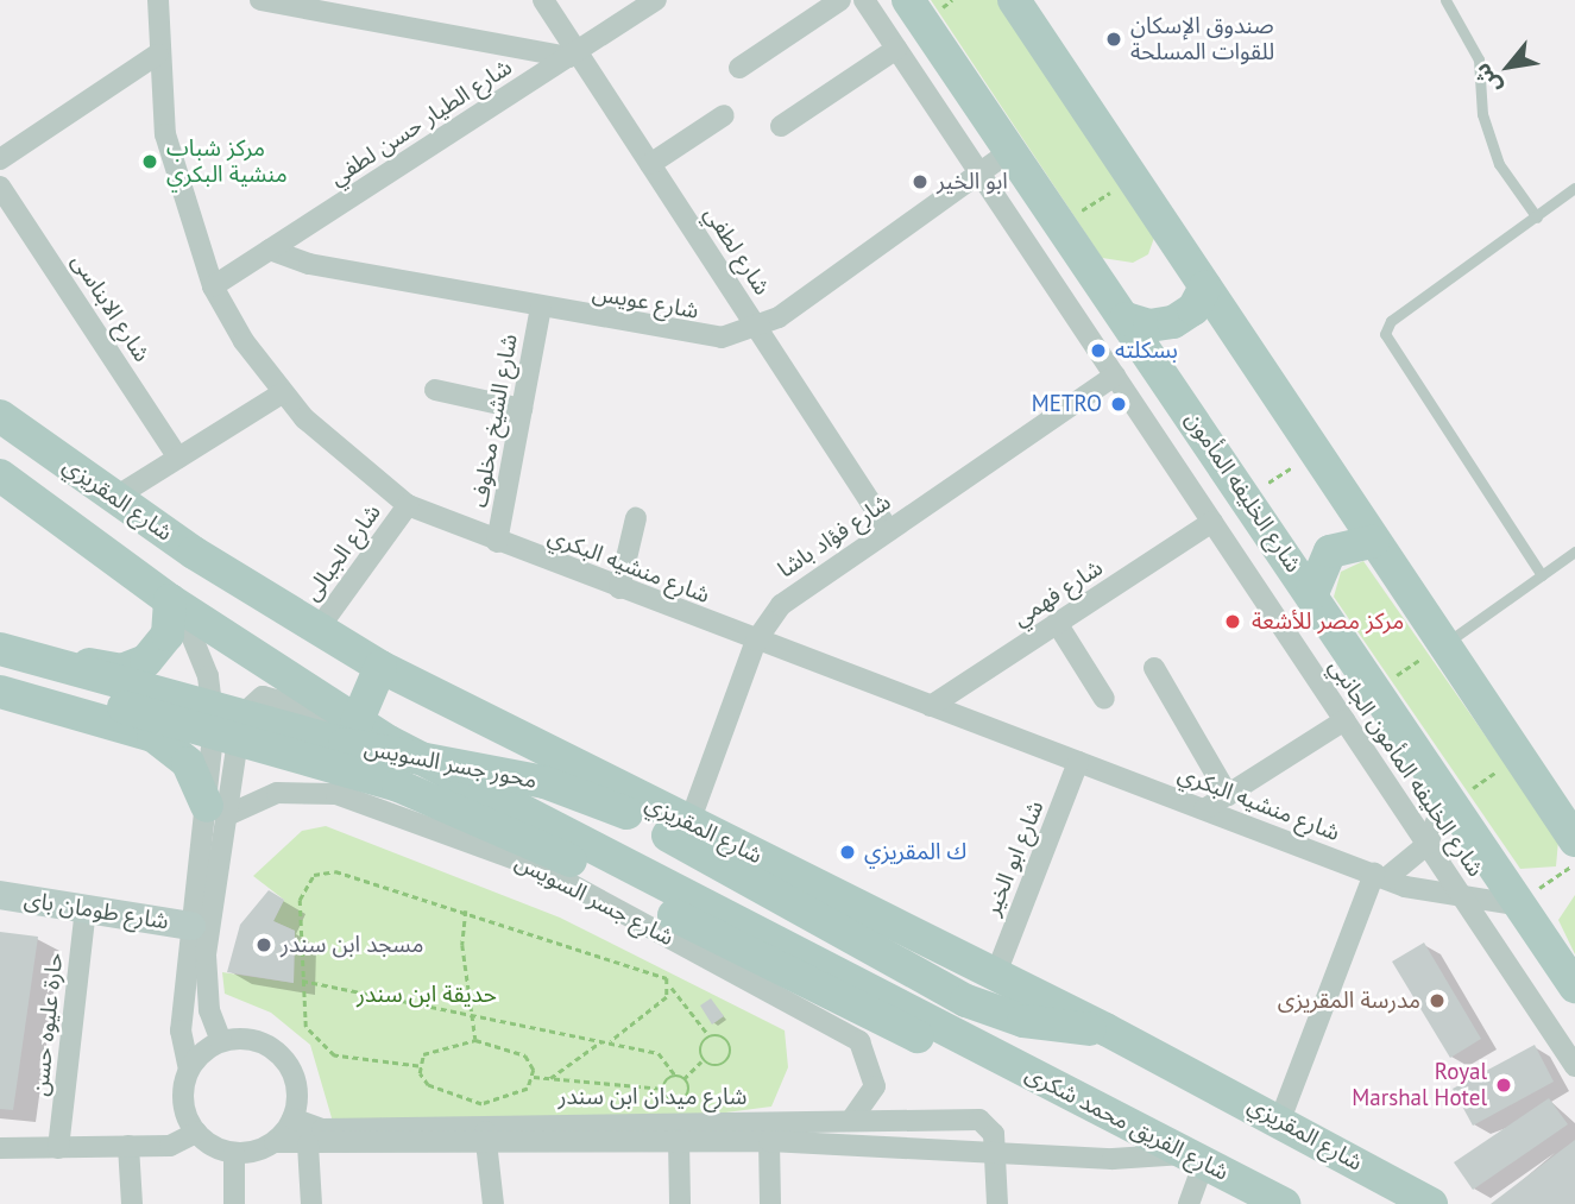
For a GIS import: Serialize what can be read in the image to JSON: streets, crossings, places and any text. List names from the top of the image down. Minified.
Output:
{"streets":{"main road":["شارع الخليفه المأمون","شارع المقريزي","محور جسر السويس","شارع الفريق محمد شكرى"],"street":["شارع الطيار حسن لطفي","شارع لطفي","شارع عويس","شارع الابناسى","شارع الشيخ مخلوف","شارع فؤاد باشا","شارع الجبالى","شارع منشيه البكري","شارع فهمي","شارع الخليفه المأمون الجانبي","شارع ابو الخير","شارع جسر السويس","شارع طومان باى","حارة عليوه حسن","شارع ميدان ابن سندر"]},"crossings":[["شارع الطيار حسن لطفي","شارع لطفي"],["شارع الطيار حسن لطفي","شارع عويس"],["شارع الطيار حسن لطفي","شارع منشيه البكري"],["شارع لطفي","شارع عويس"],["شارع لطفي","شارع فؤاد باشا"],["شارع عويس","شارع الشيخ مخلوف"],["شارع عويس","شارع الخليفه المأمون"],["شارع عويس","شارع الخليفه المأمون الجانبي"],["شارع الشيخ مخلوف","شارع منشيه البكري"],["شارع الخليفه المأمون","شارع منشيه البكري"],["شارع المقريزي","شارع فؤاد باشا"],["شارع المقريزي","شارع الجبالى"],["شارع المقريزي","محور جسر السويس"],["شارع المقريزي","شارع ابو الخير"],["شارع فؤاد باشا","شارع منشيه البكري"],["شارع فؤاد باشا","شارع الخليفه المأمون الجانبي"],["شارع الجبالى","شارع منشيه البكري"],["شارع منشيه البكري","شارع فهمي"],["شارع منشيه البكري","شارع الخليفه المأمون الجانبي"],["شارع منشيه البكري","شارع ابو الخير"],["شارع فهمي","شارع الخليفه المأمون الجانبي"],["محور جسر السويس","شارع الفريق محمد شكرى"],["شارع جسر السويس","شارع ميدان ابن سندر"],["شارع طومان باى","حارة عليوه حسن"],["شارع ميدان ابن سندر","شارع الفريق محمد شكرى"]],"parks":["حديقة ابن سندر"],"places":["صندوق الإسكان للقوات المسلحة","مركز شباب منشية البكري","ابو الخير","بسكلته","METRO","مركز مصر للأشعة","ك المقريزي","مسجد ابن سندر","مدرسة المقريزى","Royal Marshal Hotel"],"north":"bottom left"}
